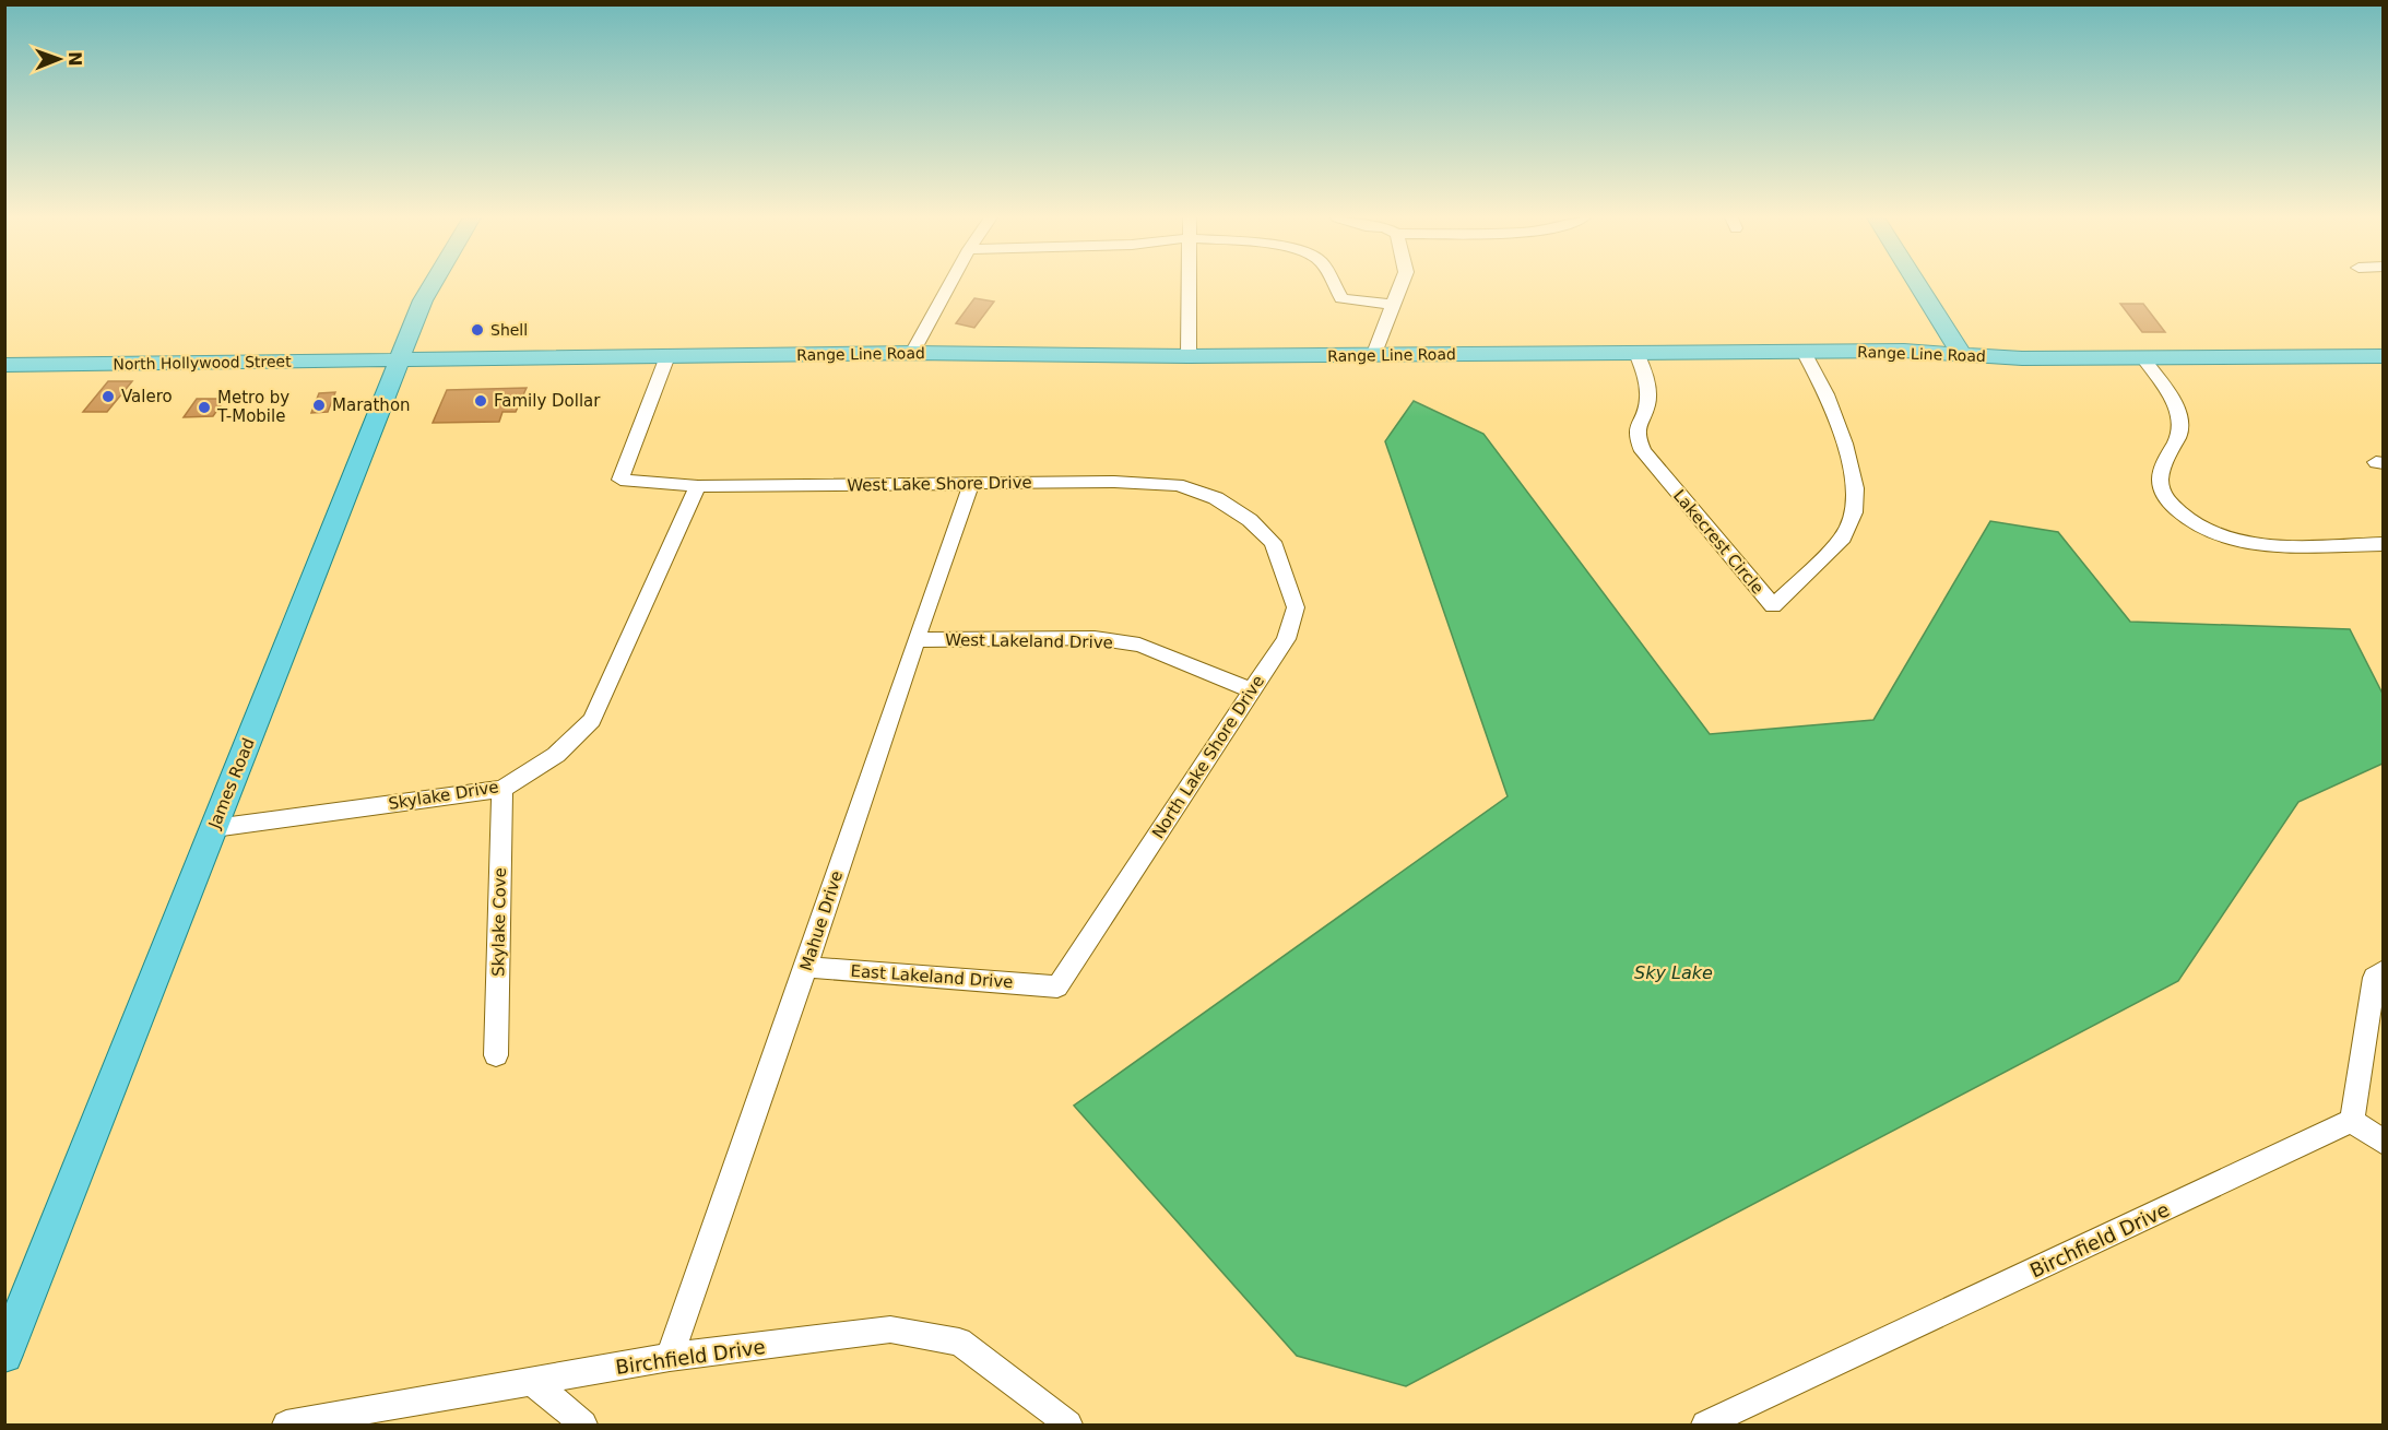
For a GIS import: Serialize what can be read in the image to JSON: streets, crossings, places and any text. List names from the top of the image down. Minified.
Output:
{"streets":{"main road":["Range Line Road","North Hollywood Street","James Road"],"street":["West Lake Shore Drive","Lakecrest Circle","West Lakeland Drive","North Lake Shore Drive","Skylake Drive","Mahue Drive","Skylake Cove","East Lakeland Drive","Birchfield Drive"]},"crossings":[["Range Line Road","North Hollywood Street"],["Range Line Road","West Lake Shore Drive"],["Range Line Road","Lakecrest Circle"],["Range Line Road","James Road"],["North Hollywood Street","James Road"],["West Lake Shore Drive","North Lake Shore Drive"],["West Lake Shore Drive","Skylake Drive"],["West Lake Shore Drive","Mahue Drive"],["West Lakeland Drive","North Lake Shore Drive"],["West Lakeland Drive","Mahue Drive"],["North Lake Shore Drive","East Lakeland Drive"],["James Road","Skylake Drive"],["Skylake Drive","Skylake Cove"],["Mahue Drive","East Lakeland Drive"],["Mahue Drive","Birchfield Drive"]],"water":["Sky Lake"],"places":["Shell","Valero","Family Dollar","Marathon","Metro by T-Mobile"],"north":"right"}
